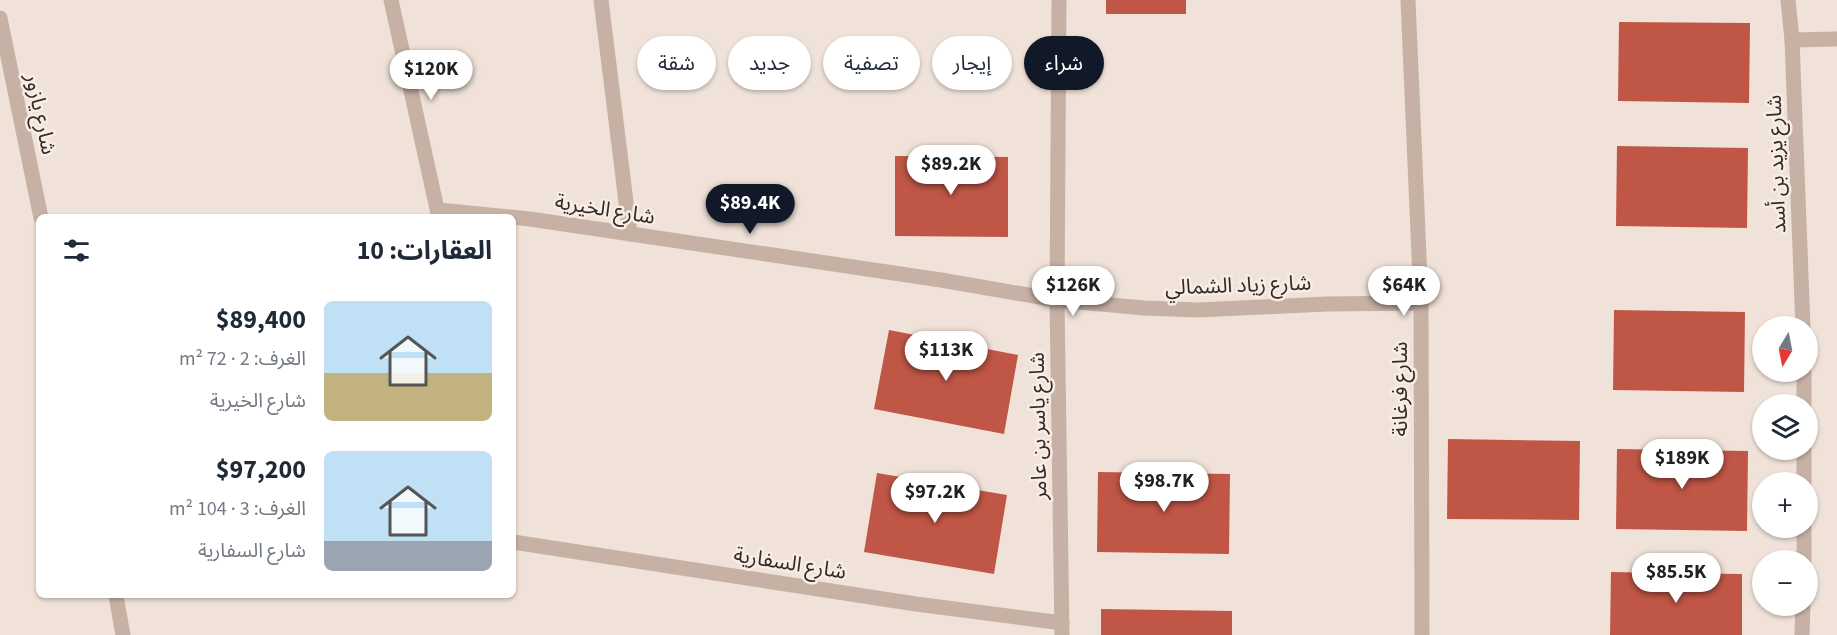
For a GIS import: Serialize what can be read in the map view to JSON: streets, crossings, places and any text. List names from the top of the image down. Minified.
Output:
{"streets":{"street":["شارع يازور","شارع يزيد بن أسد","شارع الخيرية","شارع زياد الشمالي","شارع فرغانة","شارع ياسر بن عامر","شارع السفارية"]},"crossings":[["شارع الخيرية","شارع زياد الشمالي"],["شارع الخيرية","شارع ياسر بن عامر"],["شارع زياد الشمالي","شارع فرغانة"],["شارع زياد الشمالي","شارع ياسر بن عامر"],["شارع ياسر بن عامر","شارع السفارية"]],"north":"bottom","page":{"chip":["شراء","إيجار","تصفية","جديد","شقة"],"price":["$120K","$89.2K","$89.4K","$126K","$64K","$113K","$189K","$98.7K","$97.2K","$85.5K"],"heading":"العقارات: 10","list":[{"name":"$89,400","note":"الغرف: 2 · 72 m² · شارع الخيرية"},{"name":"$97,200","note":"الغرف: 3 · 104 m² · شارع السفارية"}],"map_buttons":["+","−"]}}
